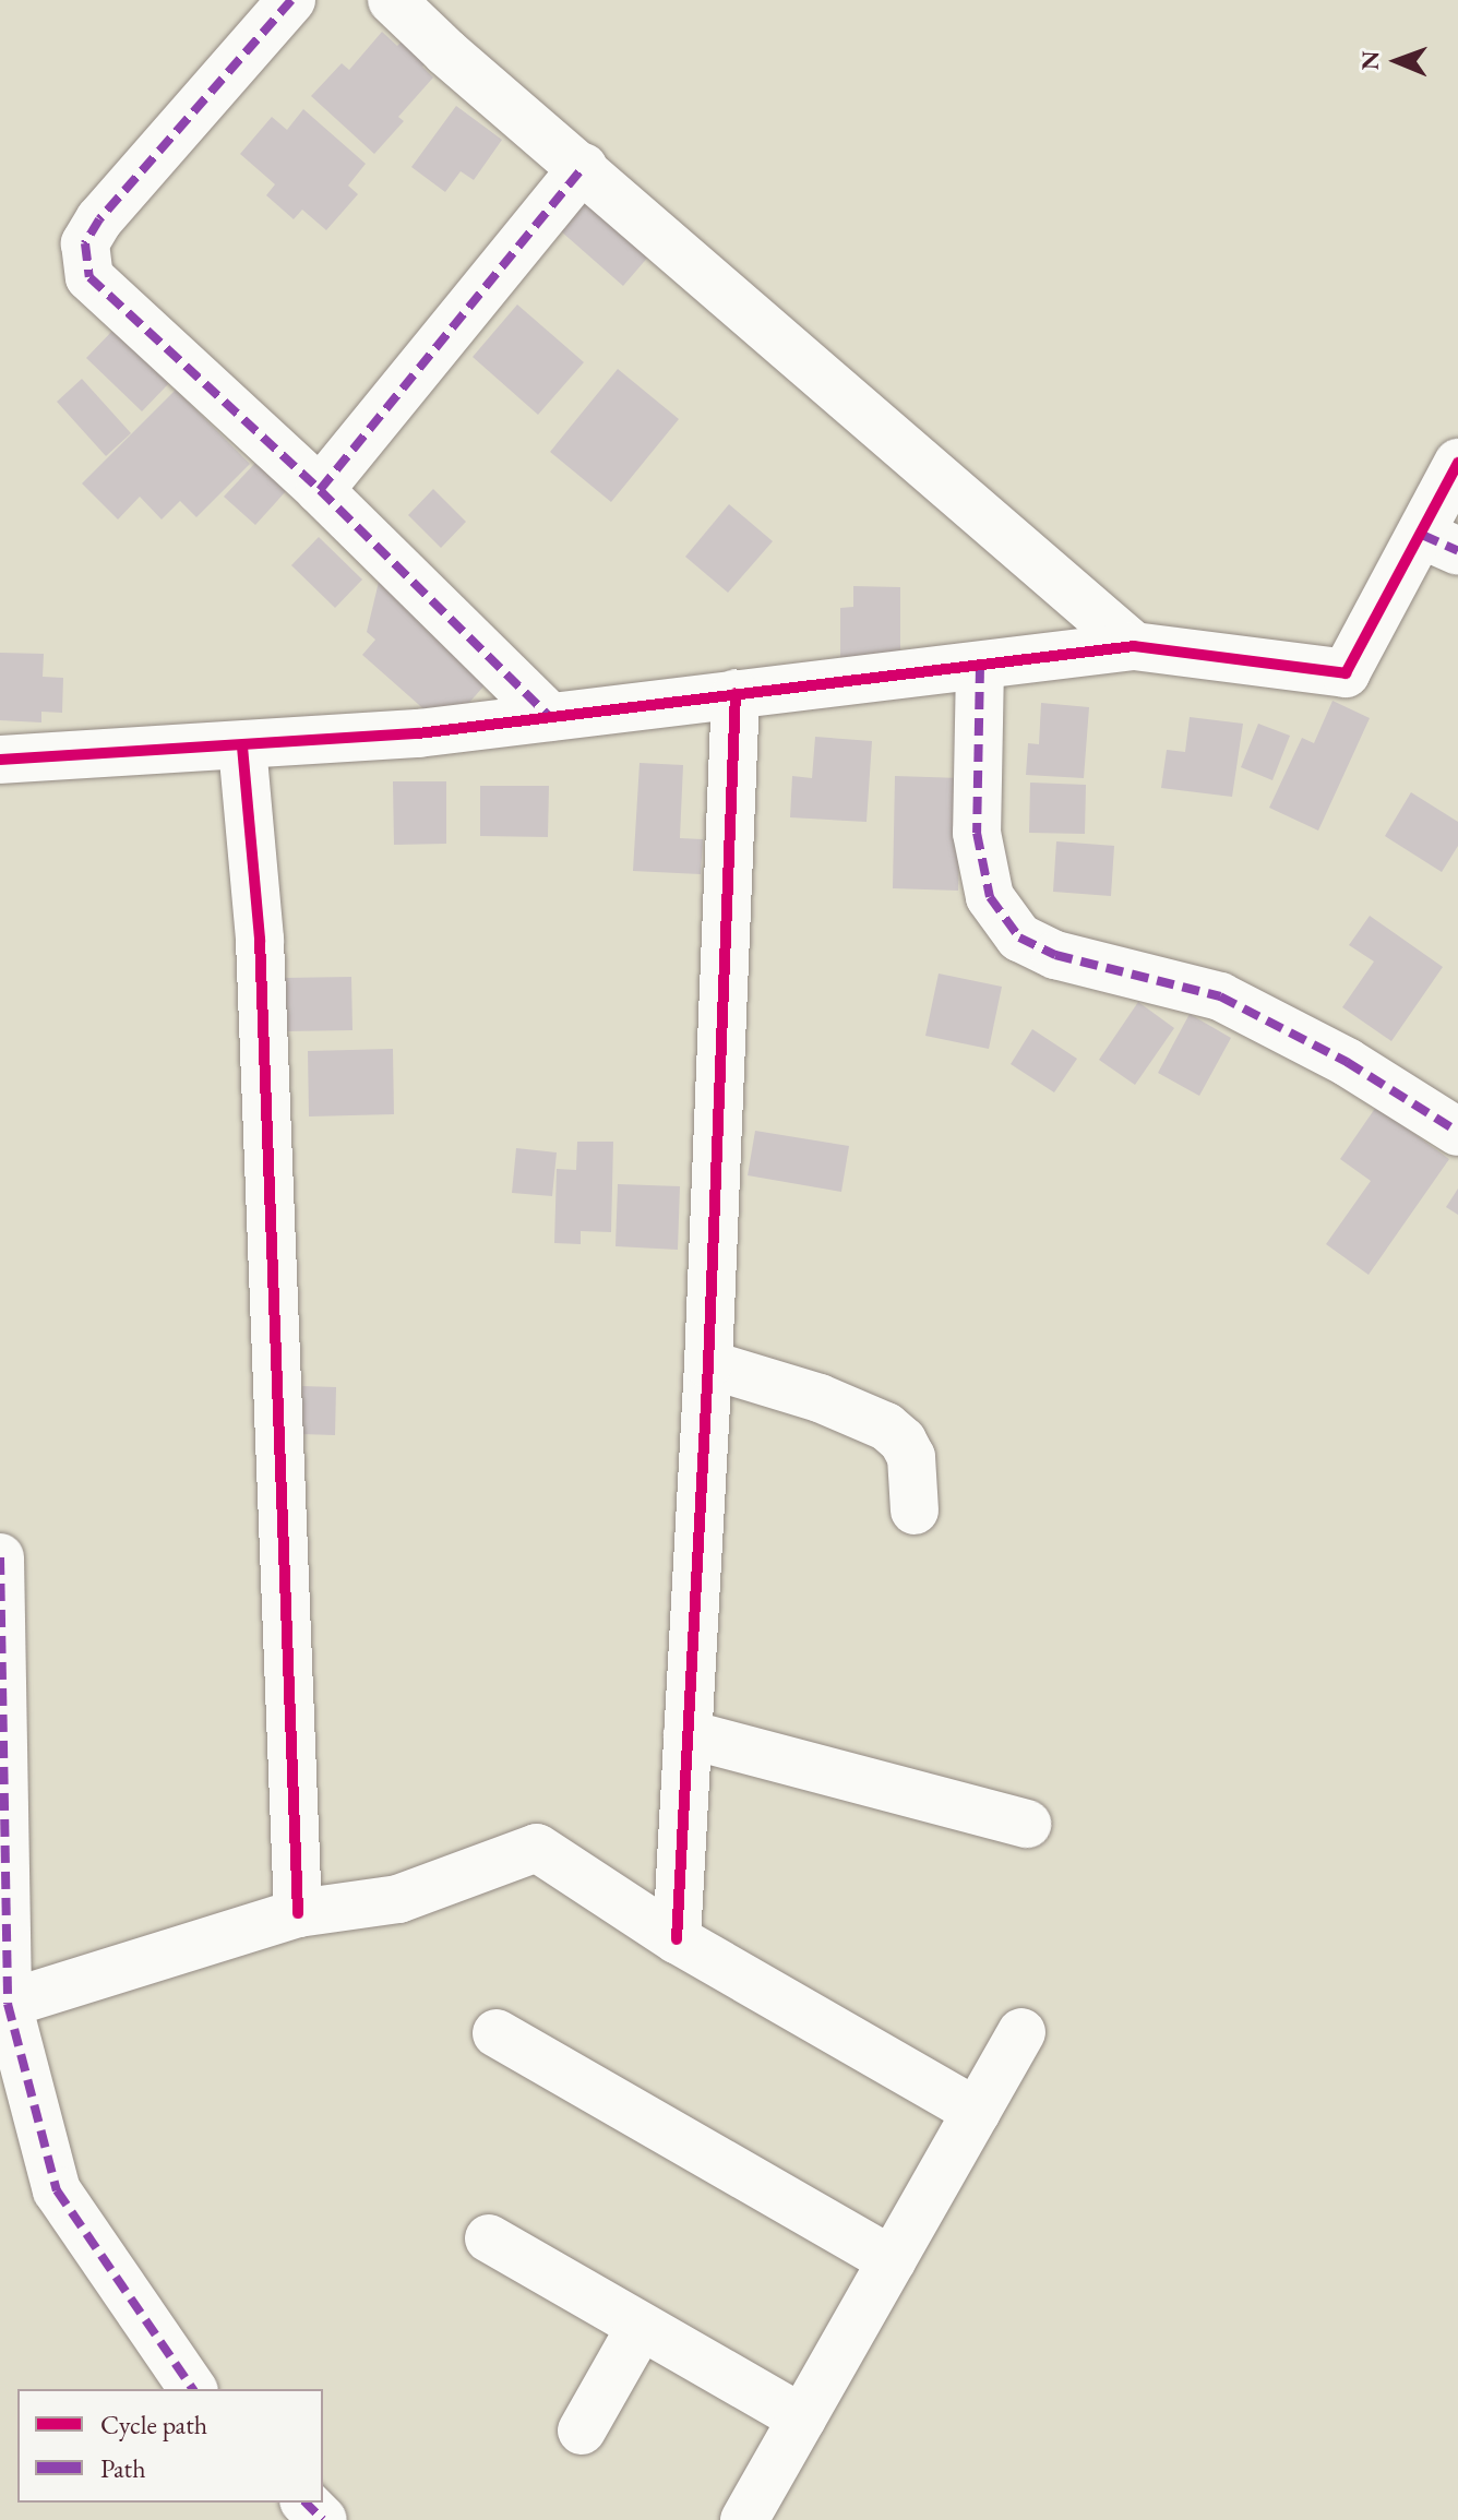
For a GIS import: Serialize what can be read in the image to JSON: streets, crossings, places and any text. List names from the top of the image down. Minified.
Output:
{"legend":["Cycle path","Path"],"north":"left"}
